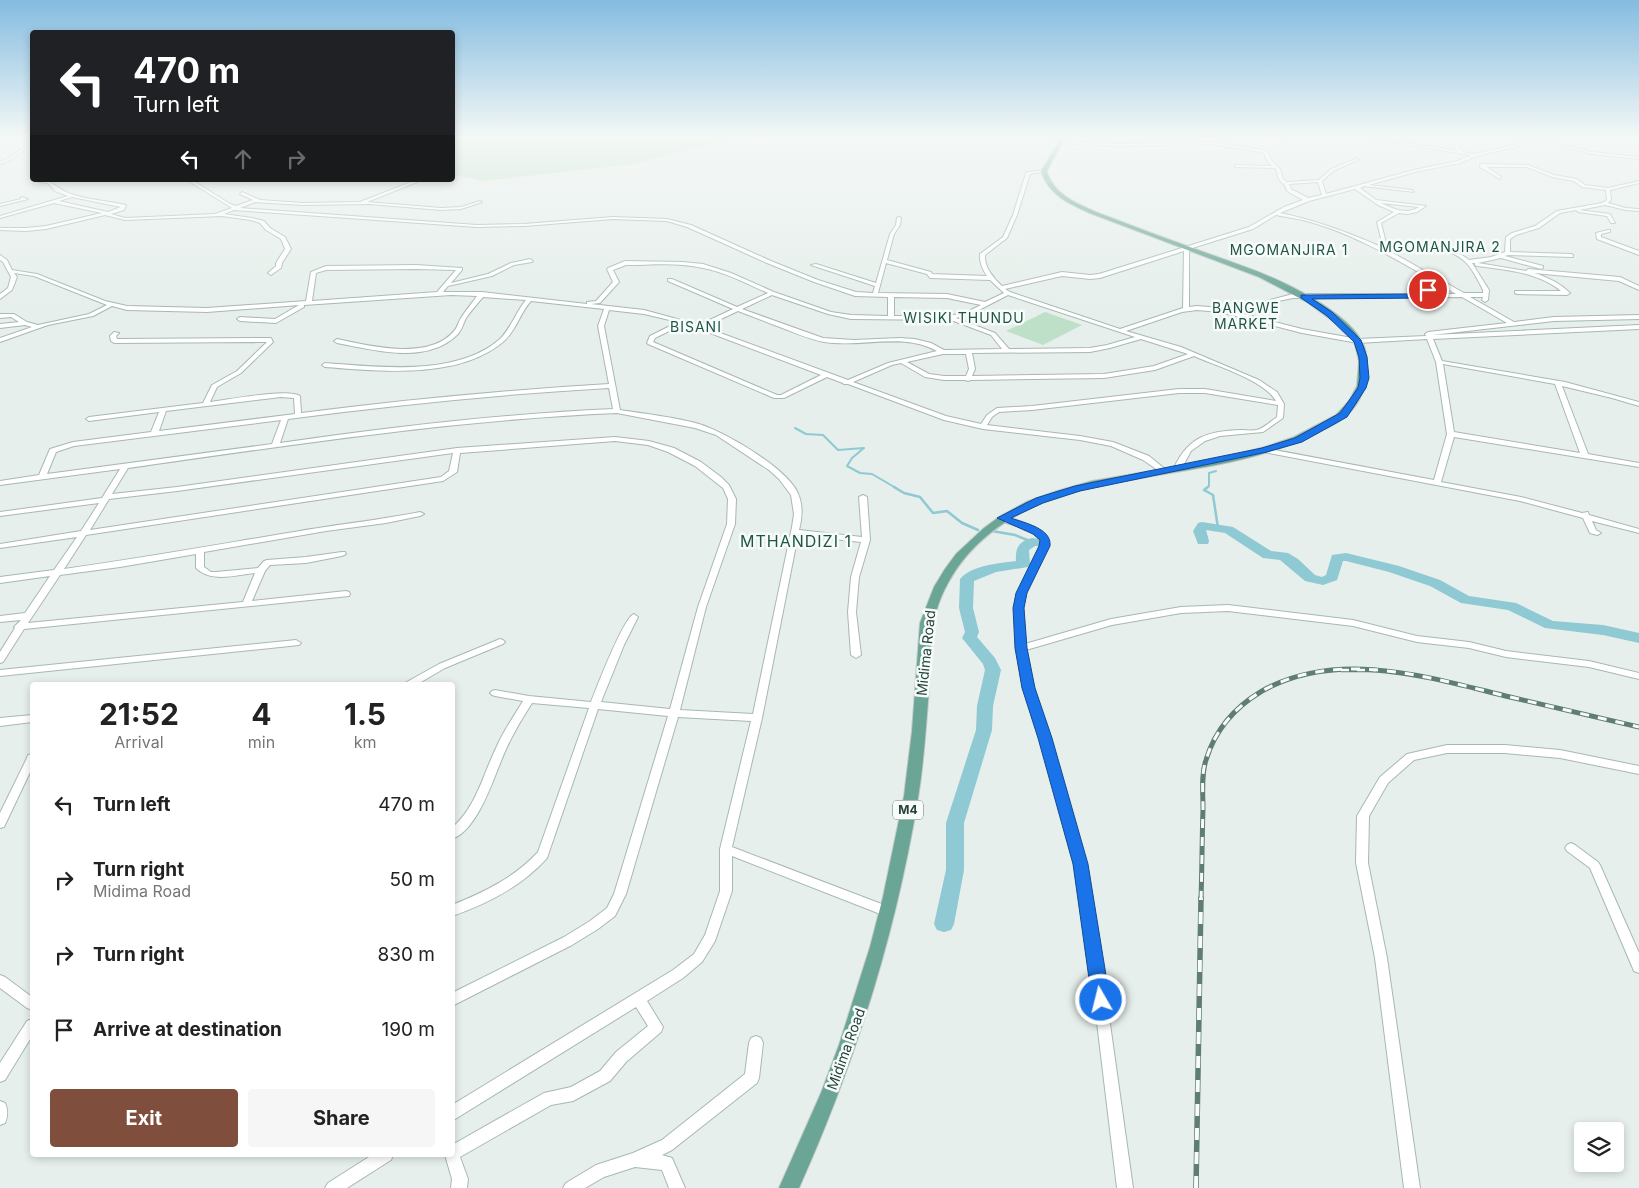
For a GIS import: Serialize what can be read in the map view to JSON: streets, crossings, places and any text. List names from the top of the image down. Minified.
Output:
{"streets":{"main road":["Midima Road","M4"]},"districts":["MGOMANJIRA 2","MGOMANJIRA 1","BANGWE MARKET","WISIKI THUNDU","BISANI","MTHANDIZI 1"],"page":{"turn":["470 m","Turn left"],"eta":["21:52","Arrival","4","min","1.5","km"],"list":[{"name":"Turn left","value":"470 m"},{"name":"Turn right","note":"Midima Road","value":"50 m"},{"name":"Turn right","value":"830 m"},{"name":"Arrive at destination","value":"190 m"}],"buttons":["Exit","Share"]}}
